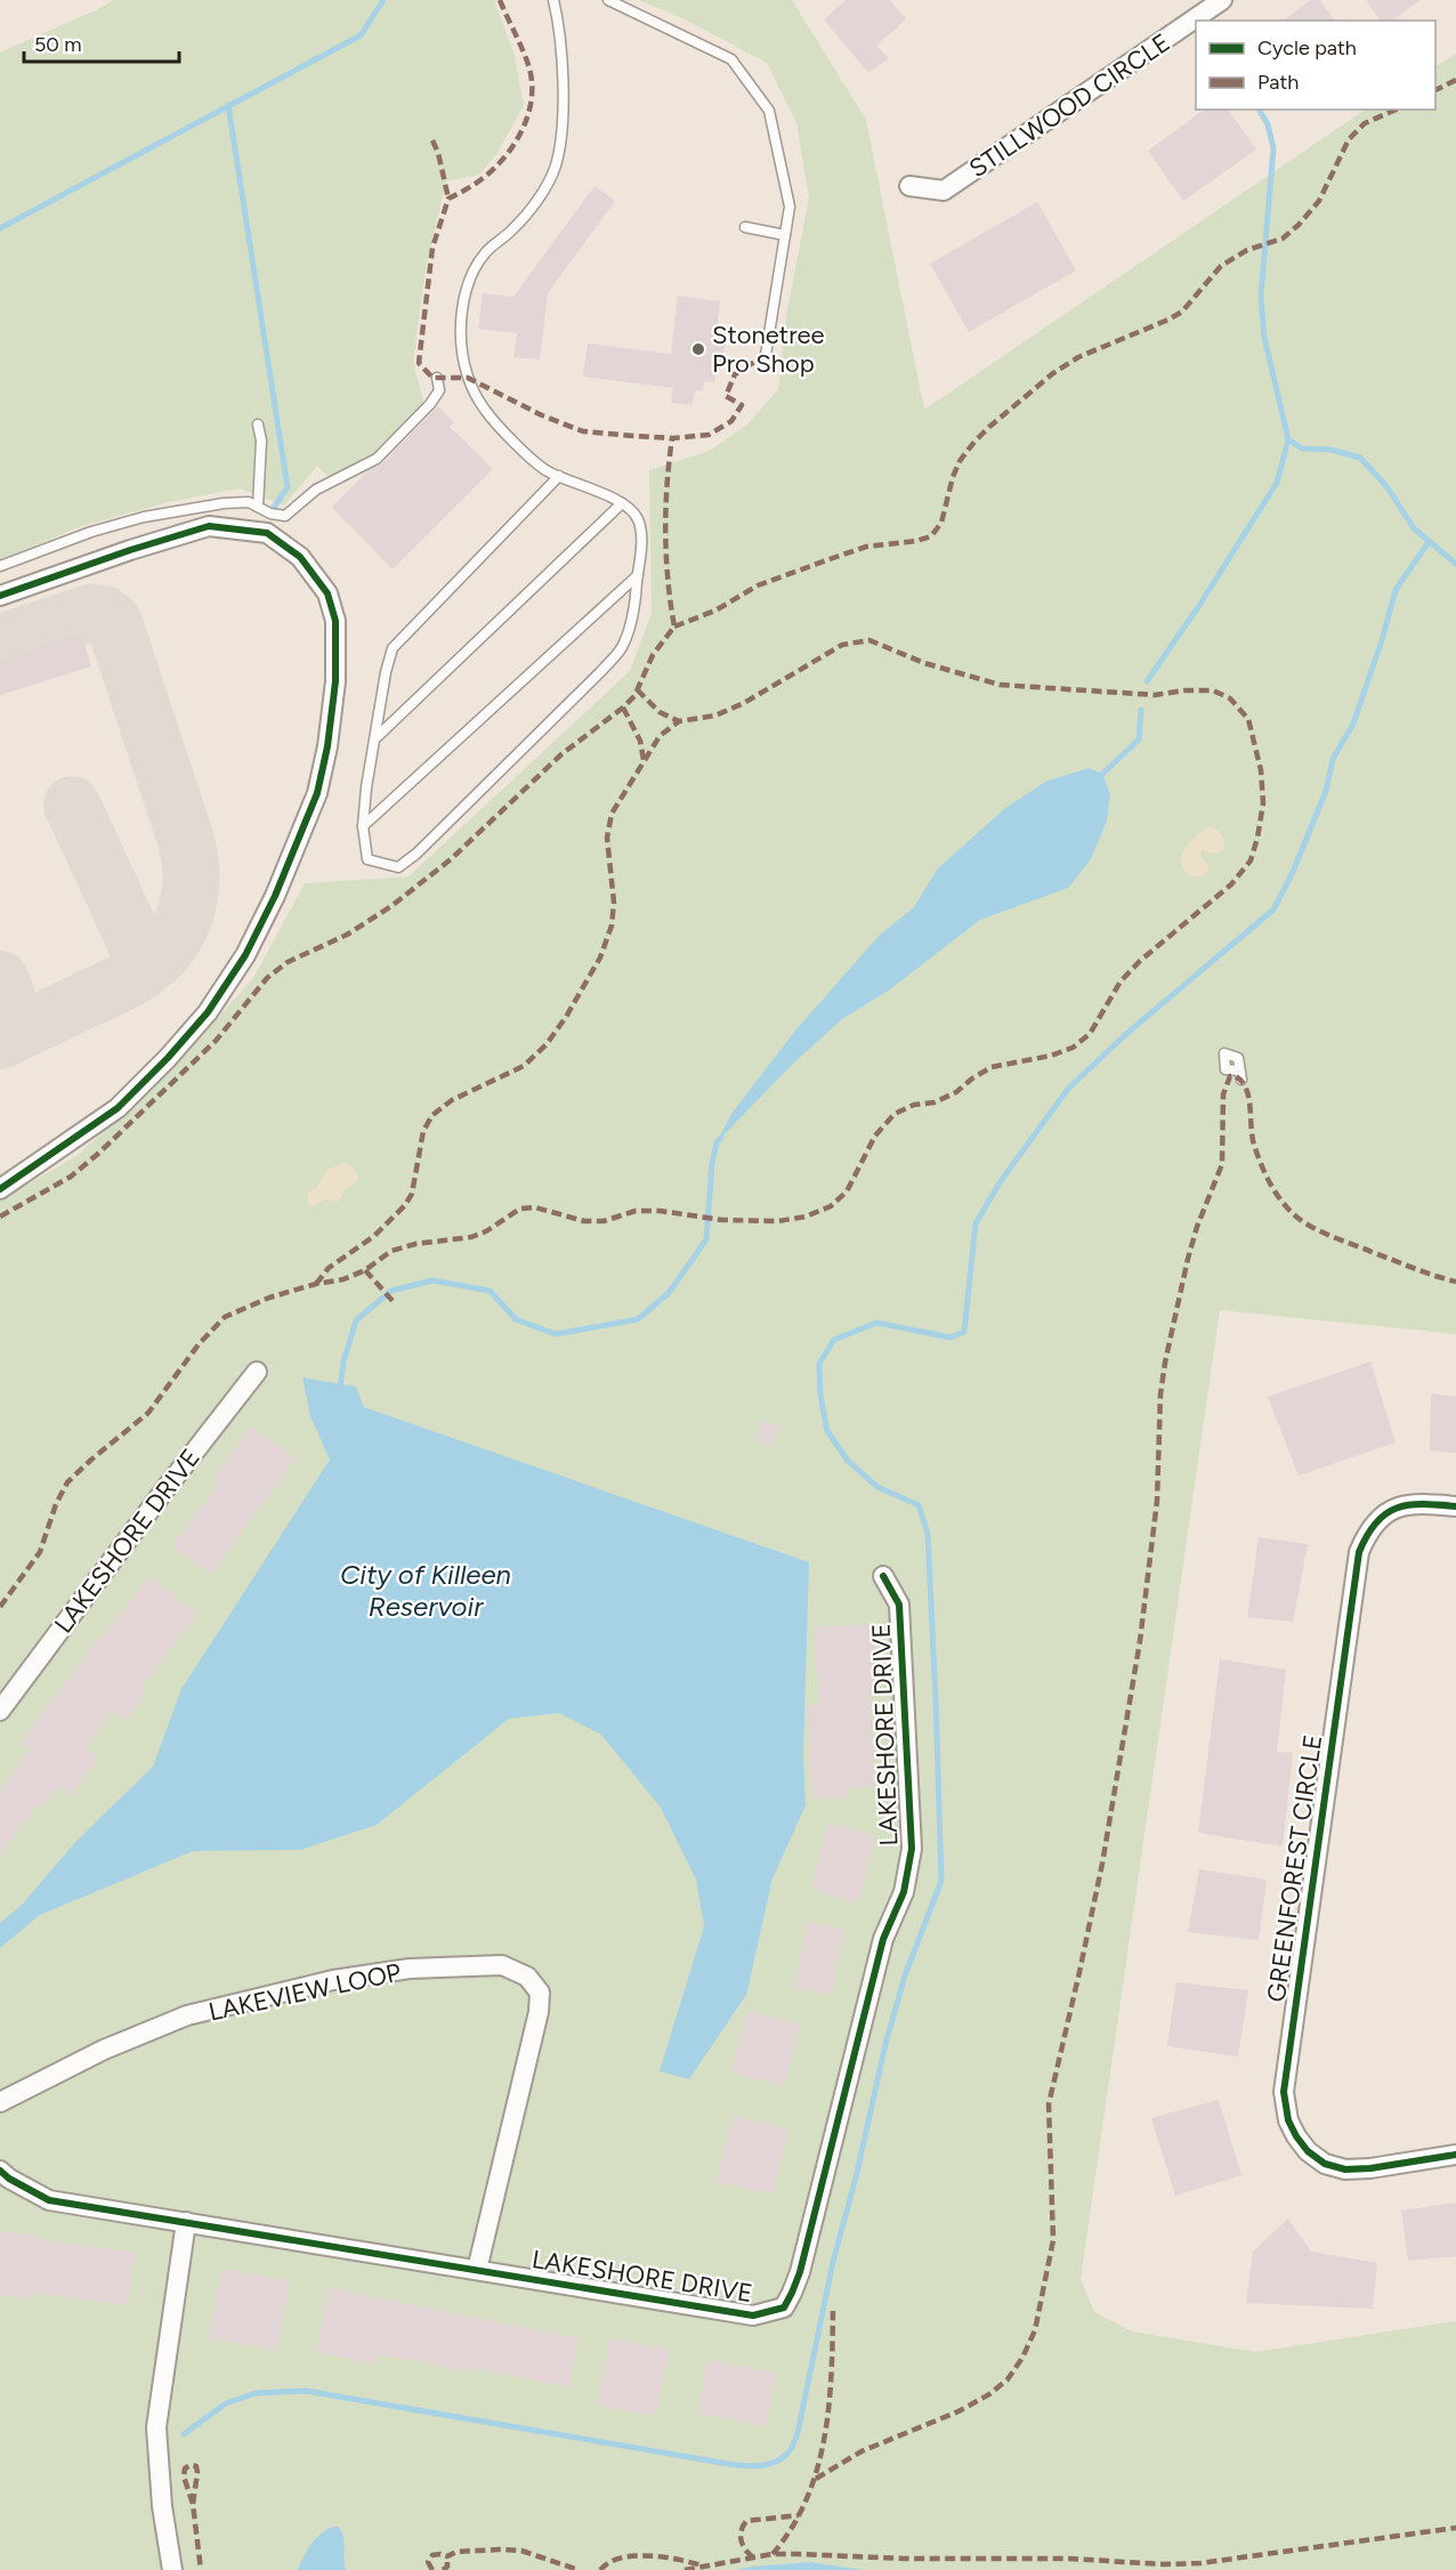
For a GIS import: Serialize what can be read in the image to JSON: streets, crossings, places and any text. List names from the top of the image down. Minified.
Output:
{"streets":{"street":["STILLWOOD CIRCLE","LAKESHORE DRIVE","GREENFOREST CIRCLE","LAKEVIEW LOOP"]},"crossings":[["LAKESHORE DRIVE","LAKEVIEW LOOP"]],"water":["City of Killeen Reservoir"],"places":["Stonetree Pro Shop"],"legend":["Cycle path","Path"],"scale_bar":"50 m"}
